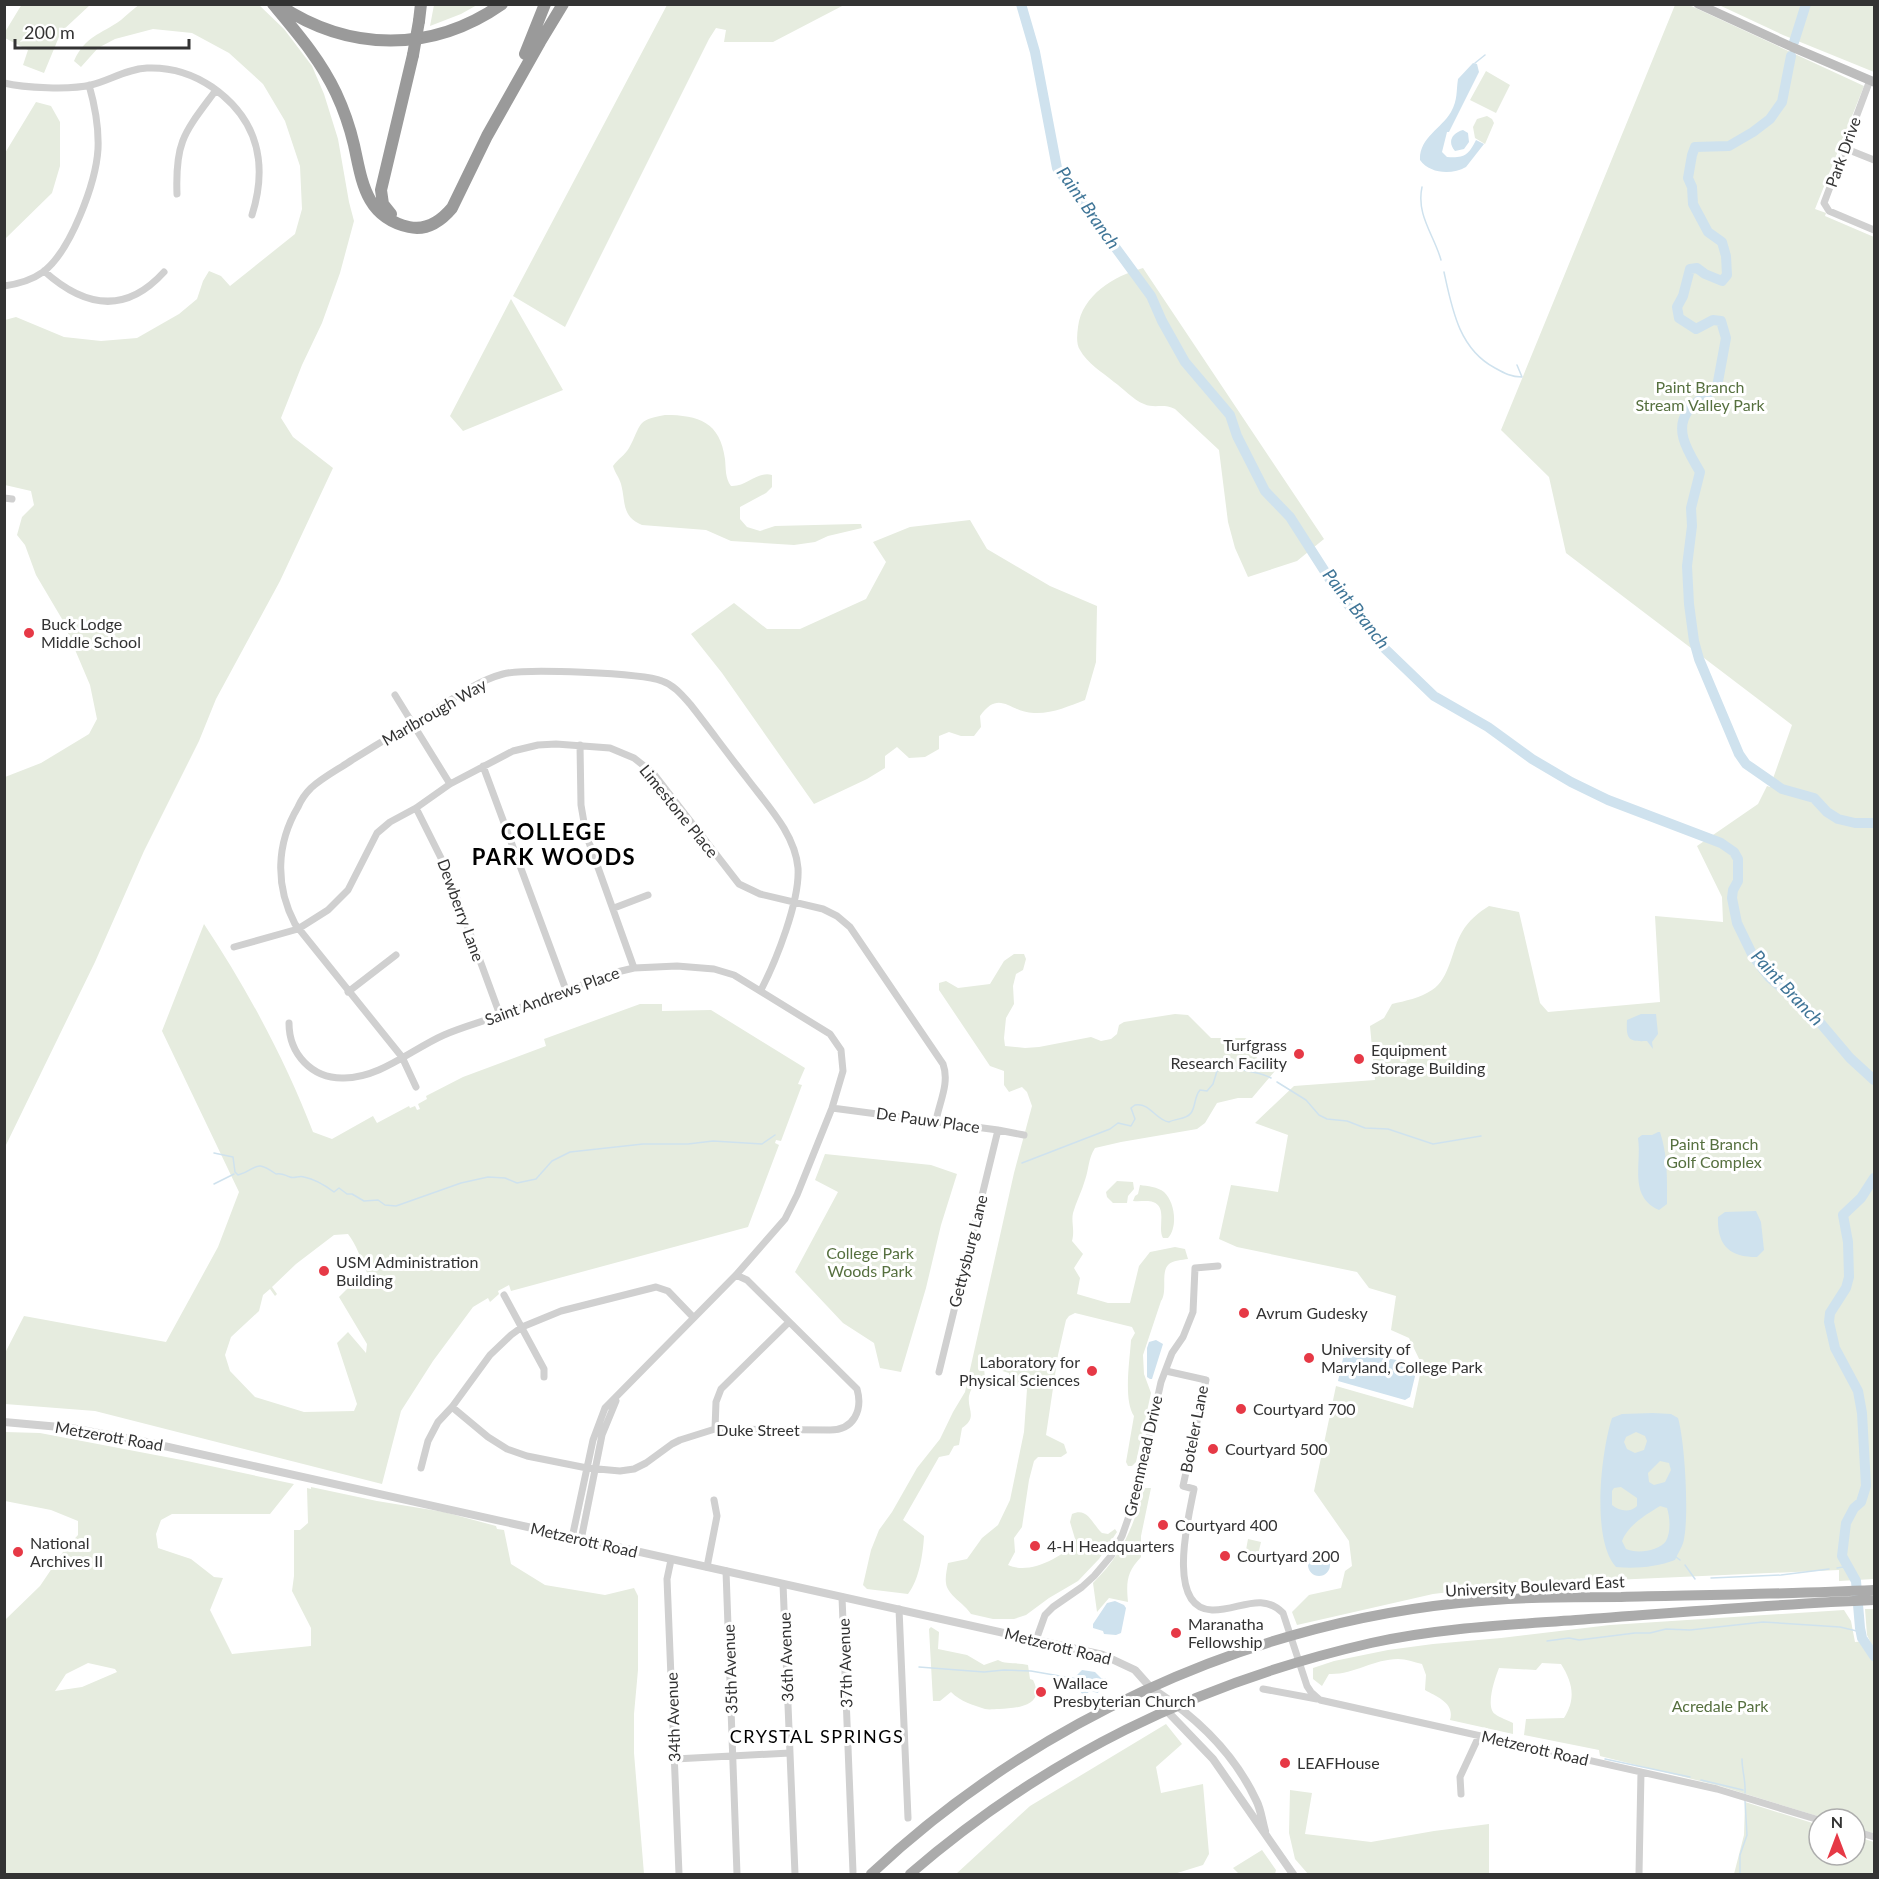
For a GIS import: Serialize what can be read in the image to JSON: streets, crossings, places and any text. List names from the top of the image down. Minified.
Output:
{"streets":{"main road":["University Boulevard East"],"street":["Park Drive","Marlbrough Way","Limestone Place","Dewberry Lane","Saint Andrews Place","De Pauw Place","Gettysburg Lane","Boteler Lane","Duke Street","Metzerott Road","Greenmead Drive","36th Avenue","37th Avenue","35th Avenue","34th Avenue"]},"crossings":[["Marlbrough Way","Limestone Place"],["Marlbrough Way","Saint Andrews Place"],["Limestone Place","Dewberry Lane"],["Limestone Place","De Pauw Place"],["Dewberry Lane","Saint Andrews Place"],["Saint Andrews Place","De Pauw Place"],["Saint Andrews Place","Duke Street"],["Saint Andrews Place","Metzerott Road"],["De Pauw Place","Gettysburg Lane"],["Boteler Lane","Greenmead Drive"],["Metzerott Road","Greenmead Drive"],["Metzerott Road","University Boulevard East"],["Metzerott Road","36th Avenue"],["Metzerott Road","37th Avenue"],["Metzerott Road","35th Avenue"],["Metzerott Road","34th Avenue"]],"districts":["COLLEGE PARK WOODS","CRYSTAL SPRINGS"],"water":["Paint Branch"],"parks":["Paint Branch Stream Valley Park","Paint Branch Golf Complex","College Park Woods Park","Acredale Park"],"places":["Buck Lodge Middle School","Turfgrass Research Facility","Equipment Storage Building","USM Administration Building","Avrum Gudesky","University of Maryland, College Park","Laboratory for Physical Sciences","Courtyard 700","Courtyard 500","Courtyard 400","4-H Headquarters","National Archives II","Courtyard 200","Maranatha Fellowship","Wallace Presbyterian Church","LEAFHouse"],"scale_bar":"200 m","north":"top"}
